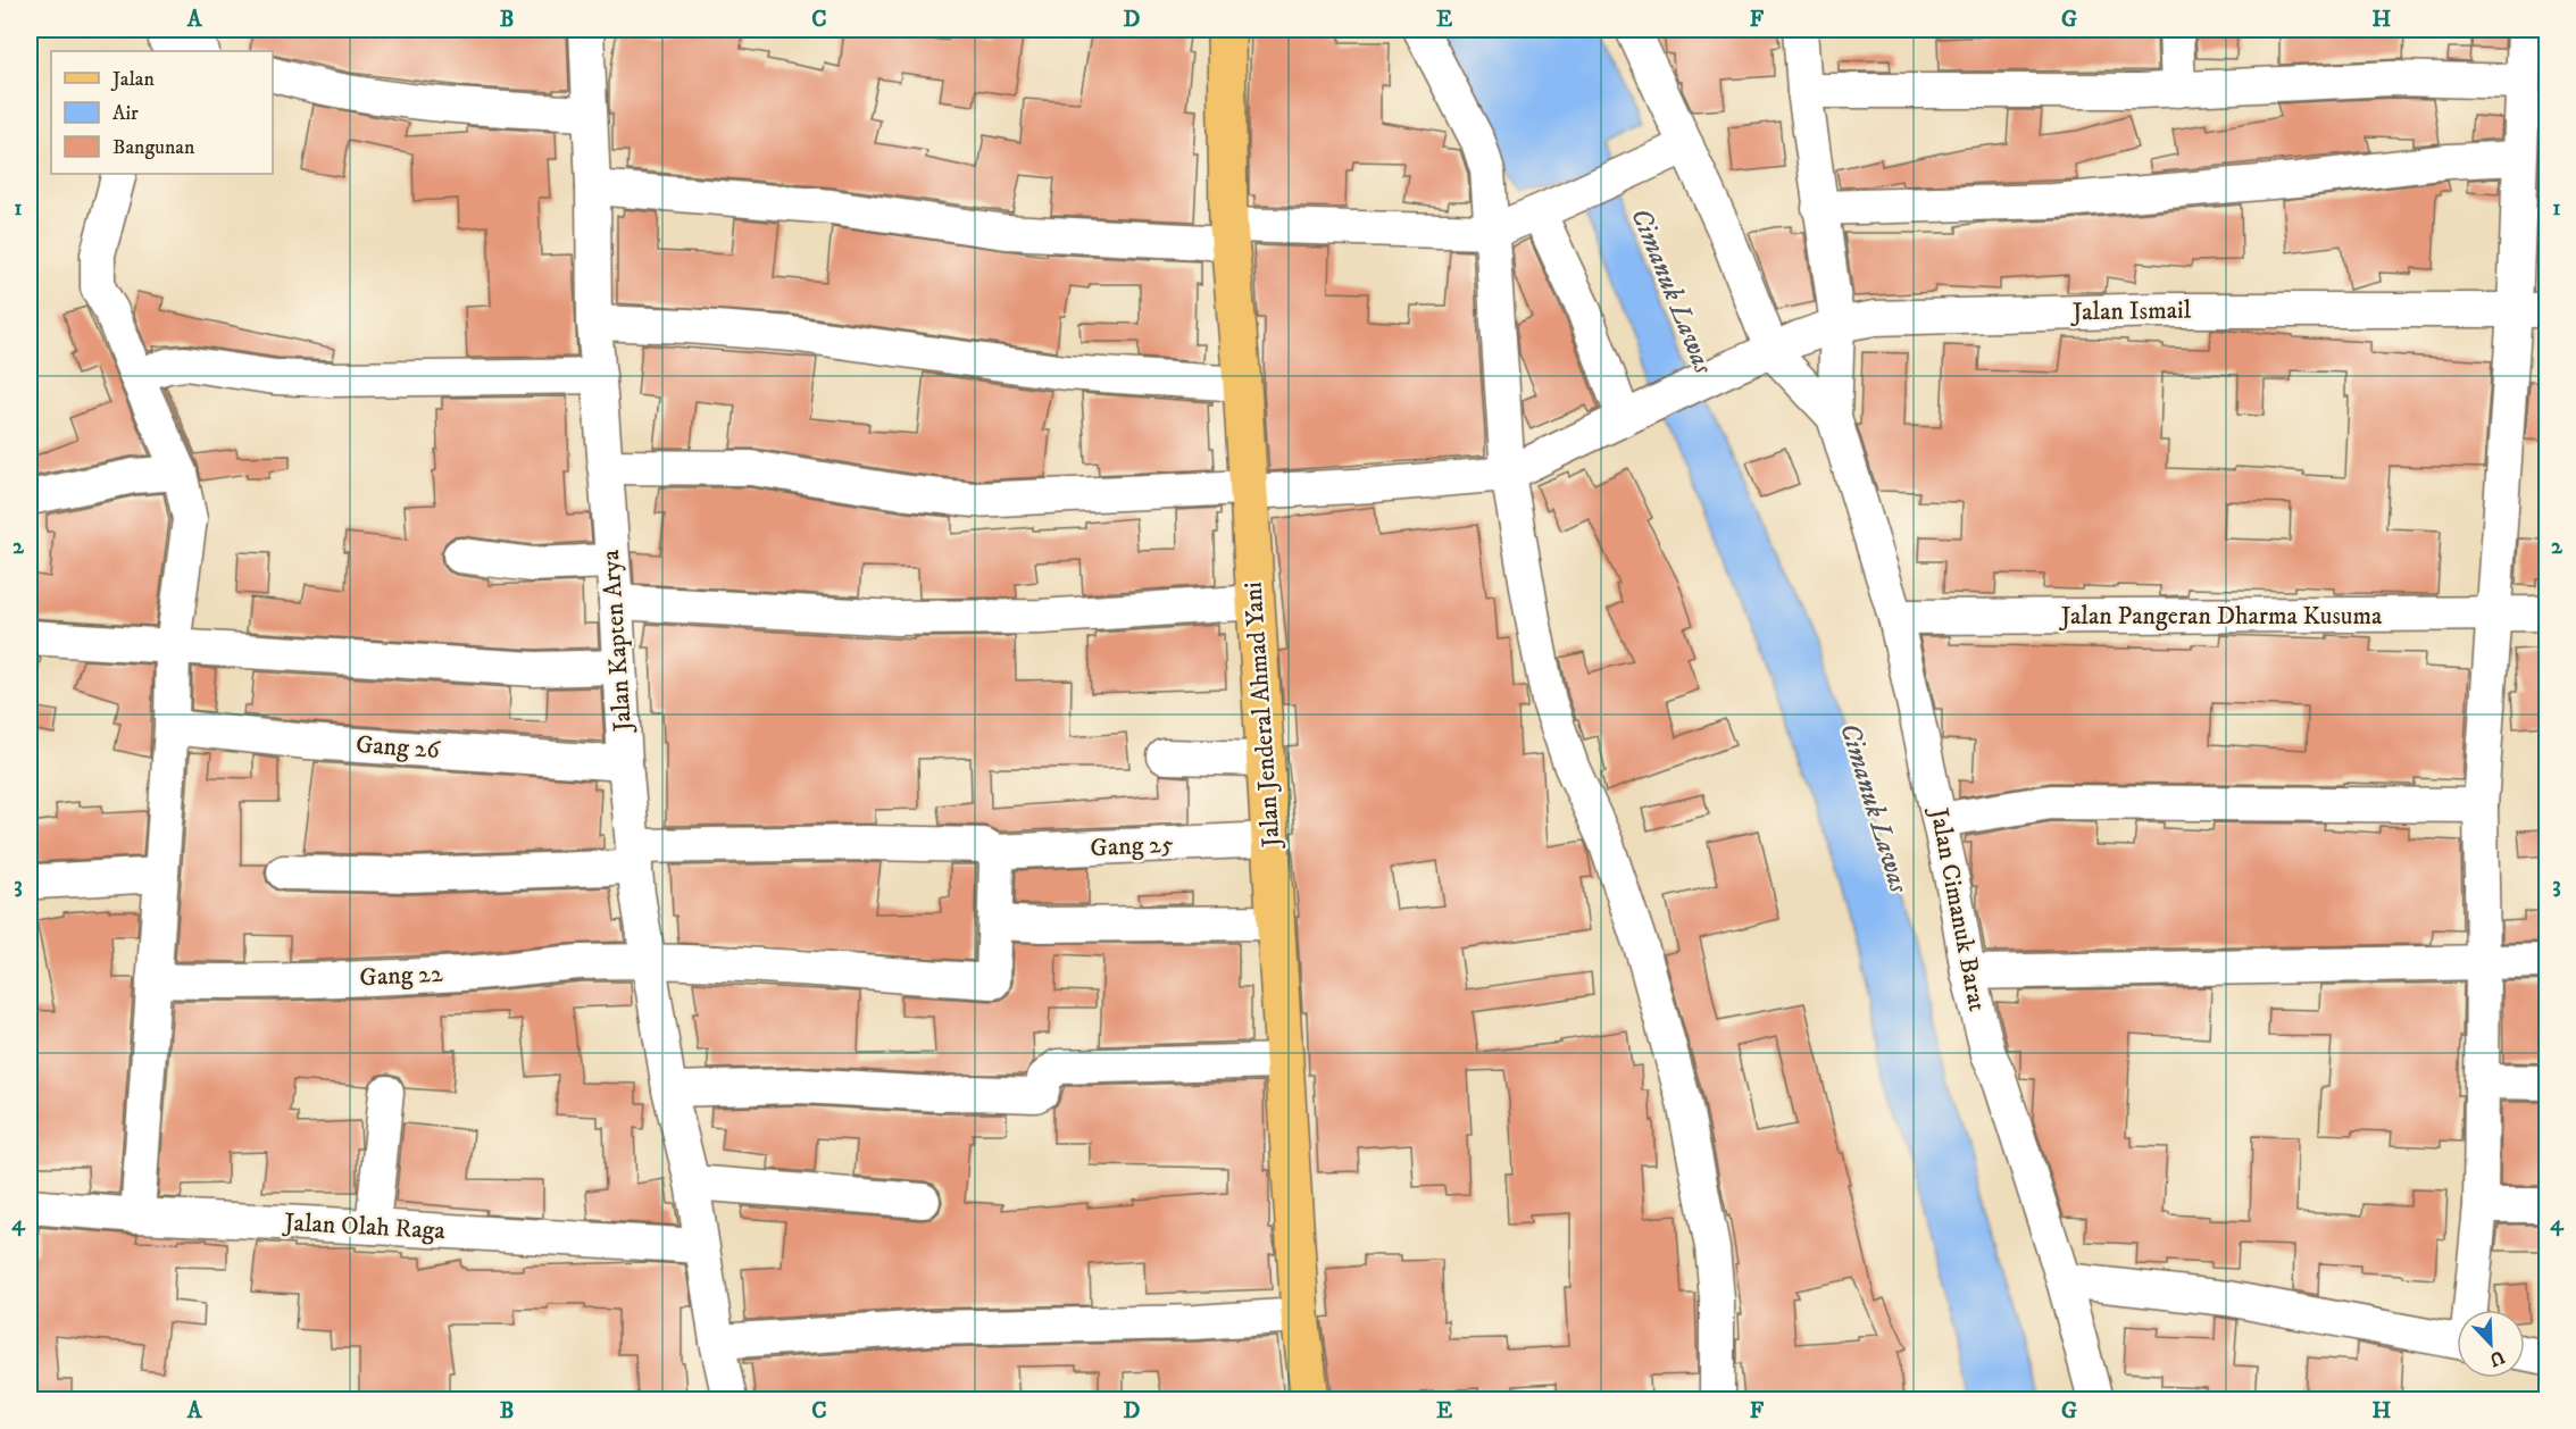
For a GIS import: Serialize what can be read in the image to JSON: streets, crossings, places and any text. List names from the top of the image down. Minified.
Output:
{"streets":{"main road":["Jalan Jenderal Ahmad Yani"],"street":["Jalan Ismail","Jalan Pangeran Dharma Kusuma","Jalan Kapten Arya","Gang 26","Gang 25","Jalan Cimanuk Barat","Gang 22","Jalan Olah Raga"]},"crossings":[["Jalan Pangeran Dharma Kusuma","Jalan Cimanuk Barat"],["Jalan Kapten Arya","Gang 26"],["Jalan Kapten Arya","Gang 25"],["Jalan Kapten Arya","Gang 22"],["Jalan Kapten Arya","Jalan Olah Raga"],["Jalan Jenderal Ahmad Yani","Gang 25"]],"water":["Cimanuk Lawas"],"legend":["Jalan","Air","Bangunan"],"north":"bottom right","grid":{"columns":["A","B","C","D","E","F","G","H"],"rows":["1","2","3","4"]}}
